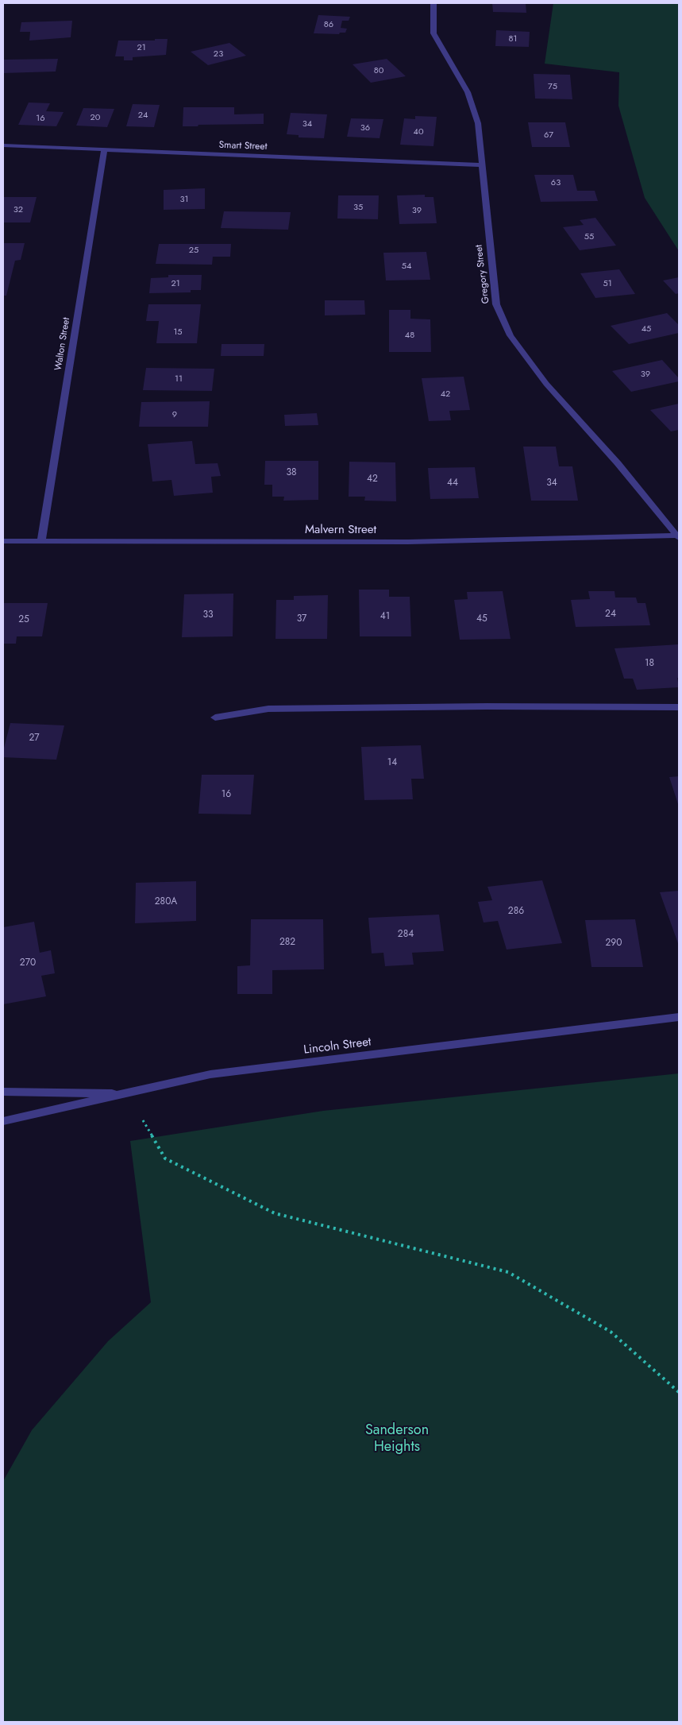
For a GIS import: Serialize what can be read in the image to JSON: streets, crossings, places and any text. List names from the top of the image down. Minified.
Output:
{"streets":{"street":["Smart Street","Gregory Street","Walton Street","Malvern Street","Lincoln Street"]},"crossings":[["Smart Street","Gregory Street"],["Smart Street","Walton Street"],["Gregory Street","Malvern Street"],["Walton Street","Malvern Street"]],"parks":["Sanderson Heights"],"house_numbers":["86","81","21","23","80","75","24","20","16","34","36","40","67","63","31","35","32","39","55","25","54","21","51","45","15","48","39","11","42","9","38","42","44","34","24","33","41","37","45","25","18","27","14","16","280A","286","284","282","290","270"]}
